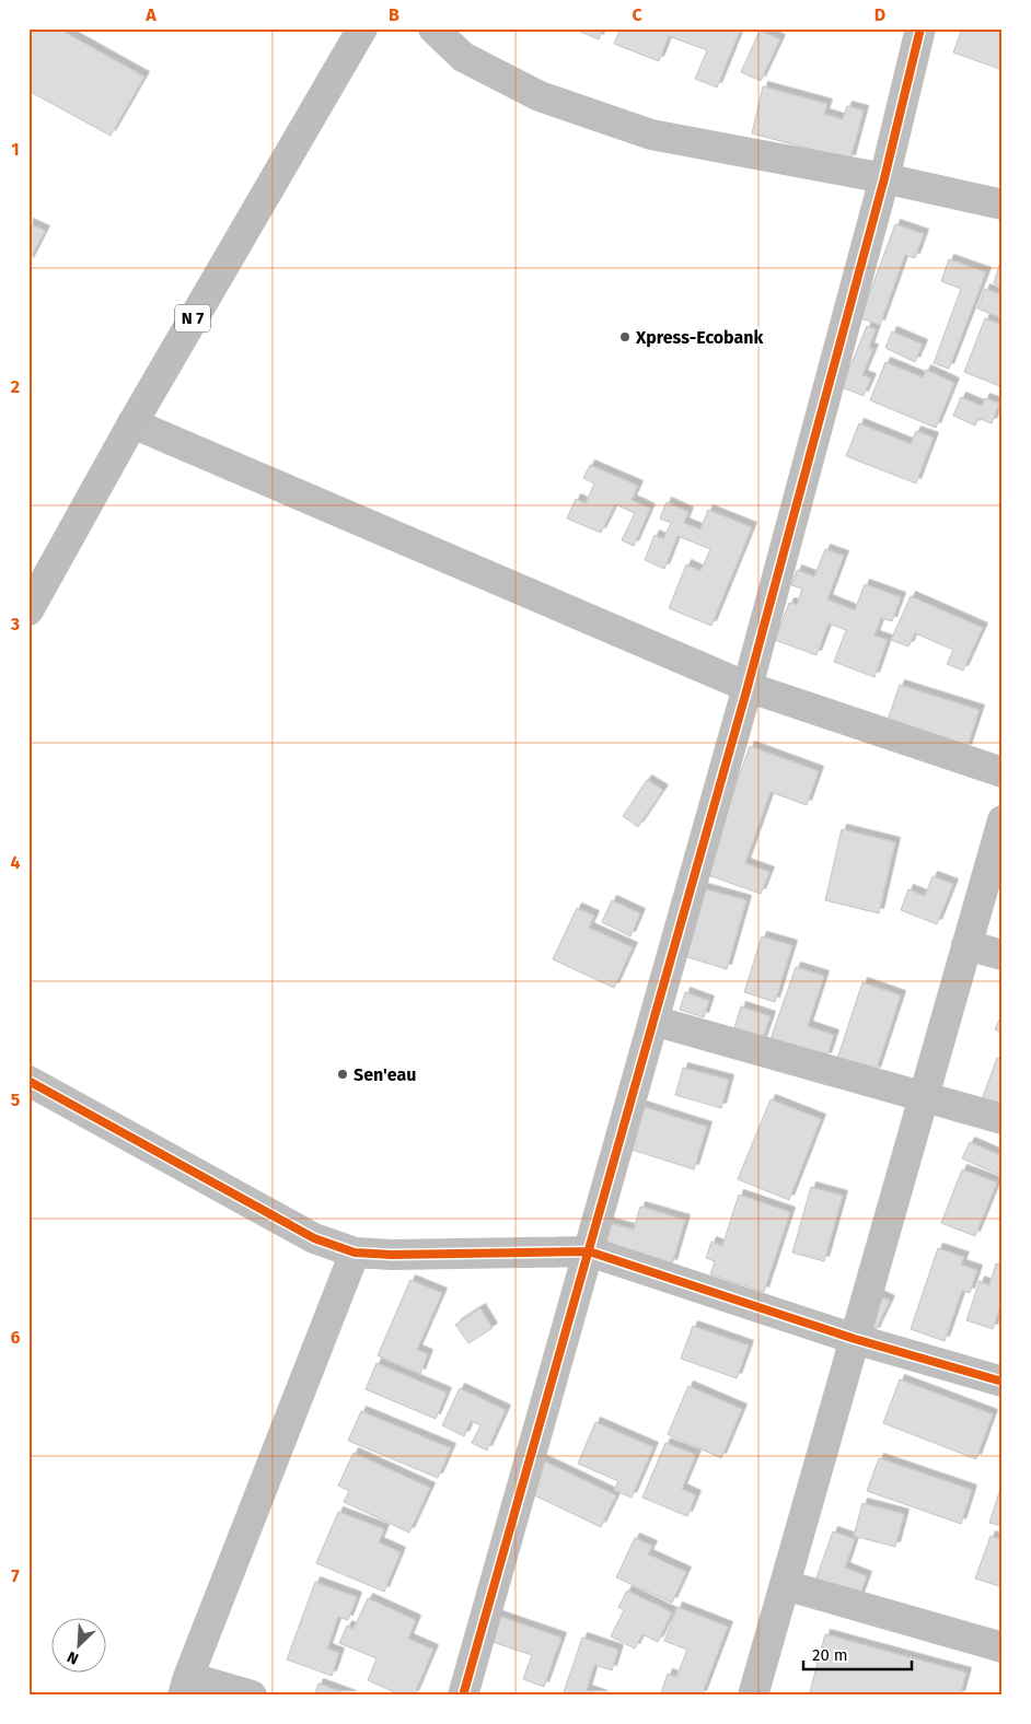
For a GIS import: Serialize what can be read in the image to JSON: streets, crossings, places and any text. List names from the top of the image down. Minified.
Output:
{"streets":{"highway":["N 7"]},"places":["Xpress-Ecobank","Sen'eau"],"scale_bar":"20 m","north":"bottom left","grid":{"columns":["A","B","C","D"],"rows":["1","2","3","4","5","6","7"]}}
